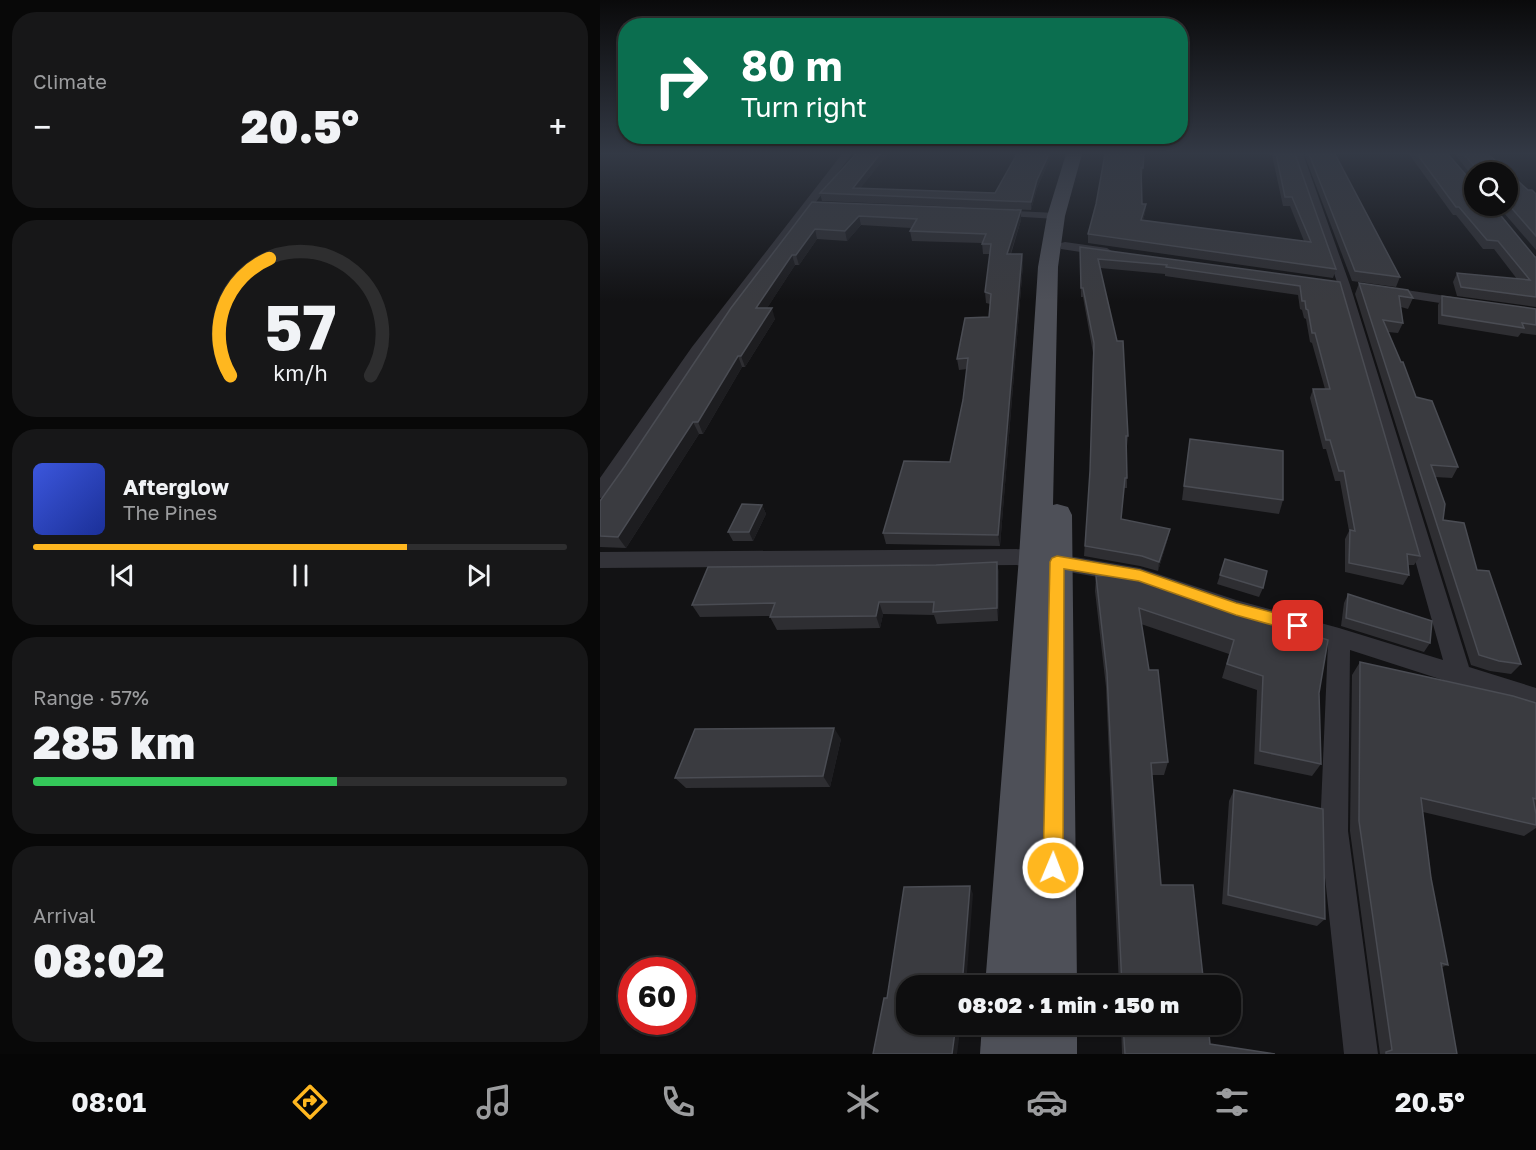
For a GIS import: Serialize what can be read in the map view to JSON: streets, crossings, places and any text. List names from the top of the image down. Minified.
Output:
{"page":{"tile":["Climate",["Range · 57%","285 km"],["Arrival","08:02"]],"turn":["80 m","Turn right"],"heat":["−","20.5°","+"],"song":["Afterglow","The Pines"],"limit":"60","trip":"08:02 · 1 min · 150 m","tabs":["08:01","20.5°"],"gauge":["57","km/h"]}}
